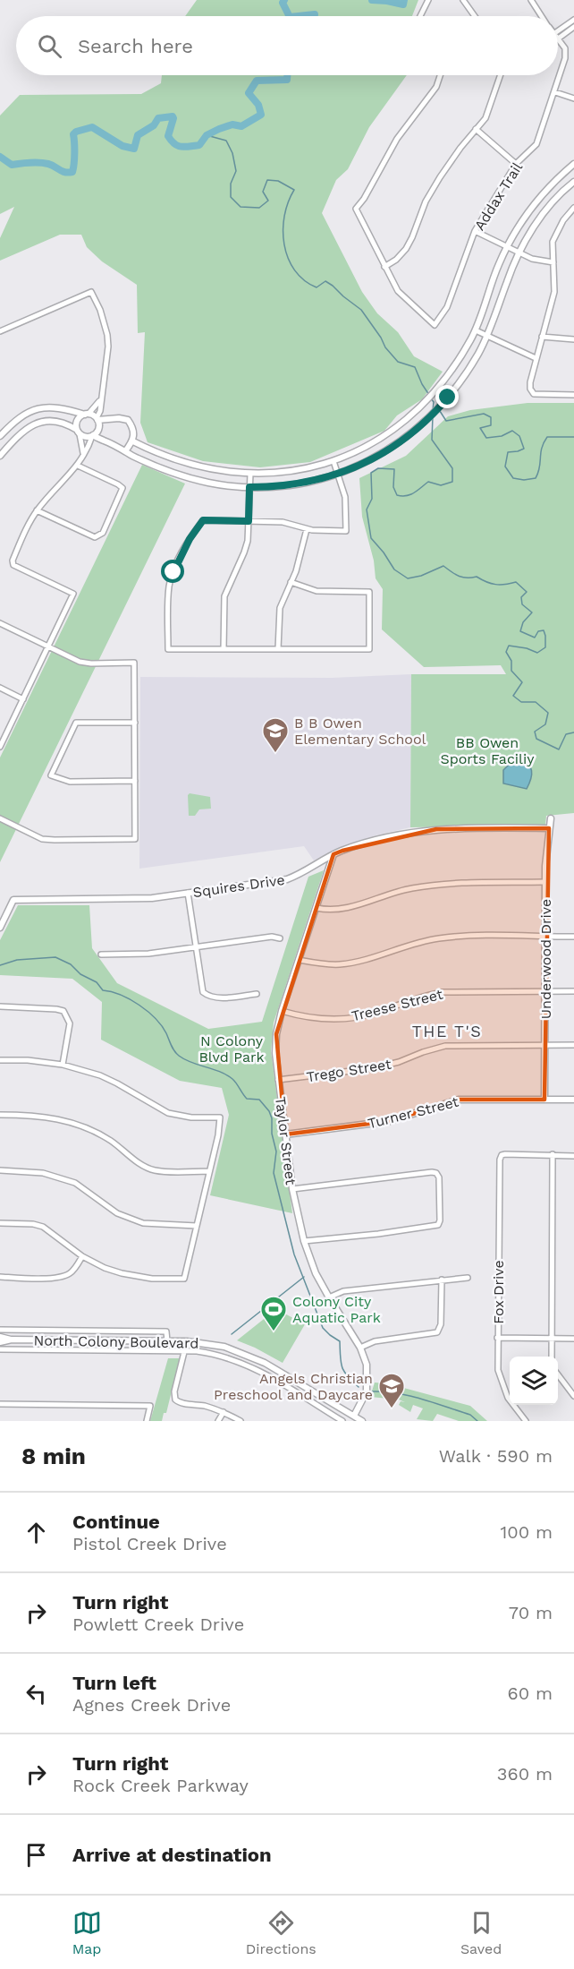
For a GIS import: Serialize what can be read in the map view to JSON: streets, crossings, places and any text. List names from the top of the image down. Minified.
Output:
{"streets":{"street":["Addax Trail","Squires Drive","Underwood Drive","Treese Street","Trego Street","Turner Street","Taylor Street","Fox Drive","North Colony Boulevard"]},"crossings":[["Squires Drive","Underwood Drive"],["Squires Drive","Taylor Street"],["Underwood Drive","Treese Street"],["Underwood Drive","Trego Street"],["Underwood Drive","Turner Street"],["Treese Street","Taylor Street"],["Trego Street","Taylor Street"],["Turner Street","Taylor Street"],["Taylor Street","North Colony Boulevard"]],"districts":["THE T'S"],"parks":["BB Owen Sports Faciliy","N Colony Blvd Park"],"places":{"school or university":["B B Owen Elementary School","Angels Christian Preschool and Daycare"],"sports":["Colony City Aquatic Park"]},"page":{"search":"Search here","heading":["8 min","Walk · 590 m"],"list":[["Continue","Pistol Creek Drive","100 m"],["Turn right","Powlett Creek Drive","70 m"],["Turn left","Agnes Creek Drive","60 m"],["Turn right","Rock Creek Parkway","360 m"],"Arrive at destination"],"nav":["Map","Directions","Saved"]}}
